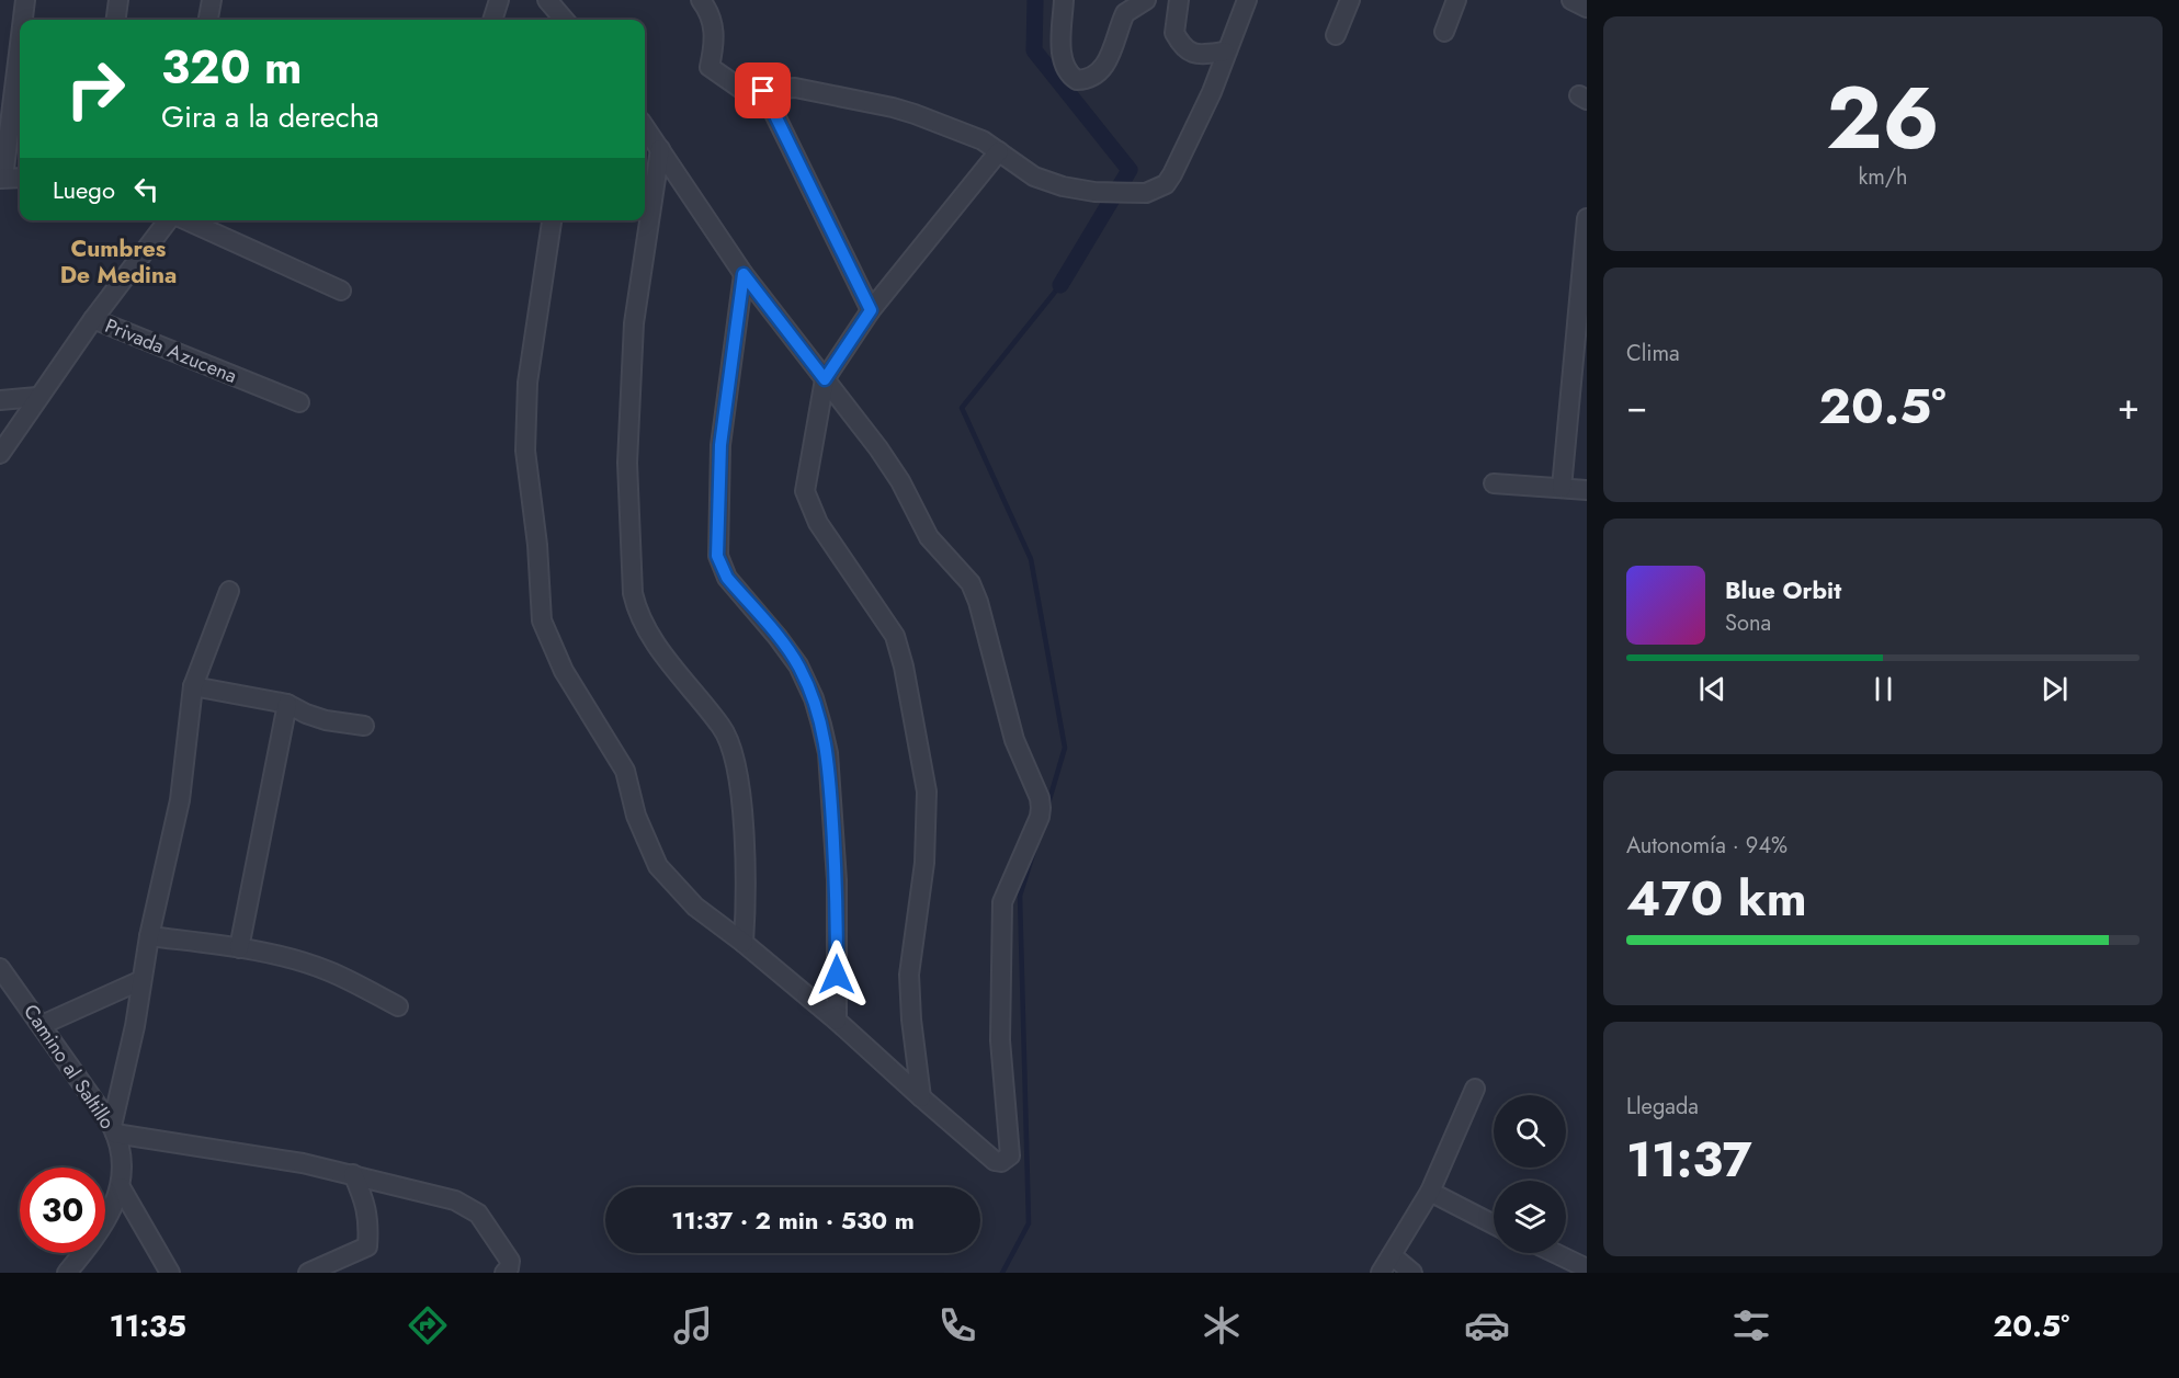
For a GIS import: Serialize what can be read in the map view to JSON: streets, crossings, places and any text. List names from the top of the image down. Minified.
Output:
{"streets":{"street":["Privada Azucena","Camino al Saltillo"]},"districts":["Cumbres De Medina"],"page":{"tile":[["26","km/h"],"Clima",["Autonomía · 94%","470 km"],["Llegada","11:37"]],"turn":["320 m","Gira a la derecha"],"then":"Luego","heat":["−","20.5°","+"],"song":["Blue Orbit","Sona"],"limit":"30","trip":"11:37 · 2 min · 530 m","tabs":["11:35","20.5°"]}}
